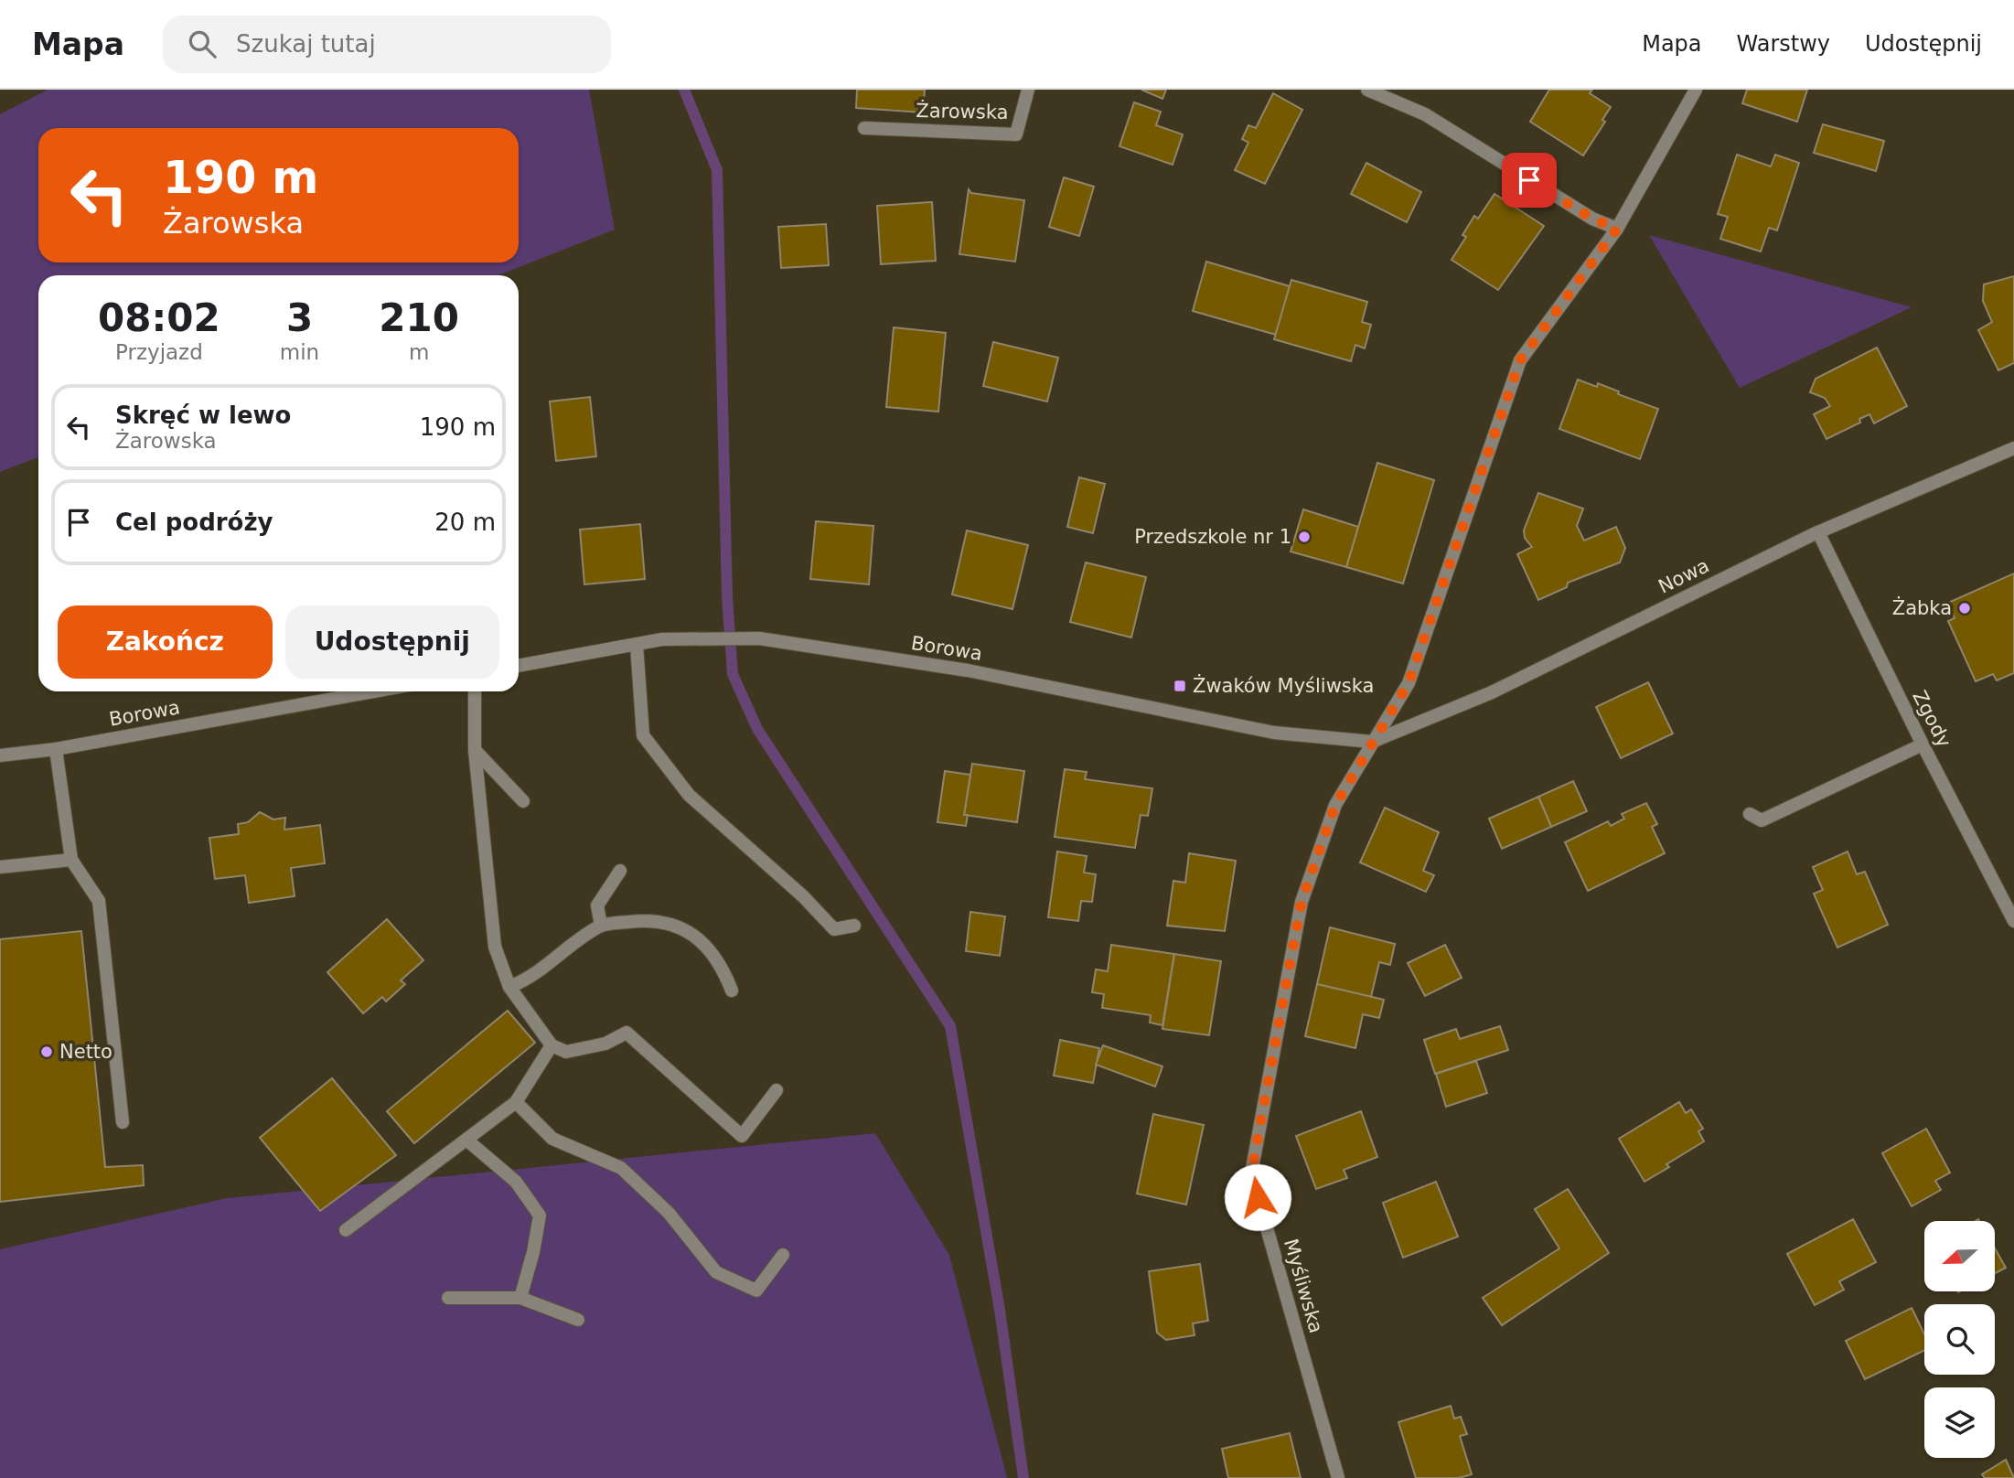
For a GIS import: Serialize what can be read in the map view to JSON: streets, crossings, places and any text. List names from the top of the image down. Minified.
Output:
{"streets":{"street":["Żarowska","Nowa","Borowa","Zgody","Myśliwska"]},"crossings":[["Nowa","Borowa"],["Nowa","Zgody"],["Nowa","Myśliwska"],["Borowa","Myśliwska"]],"places":{"other":["Przedszkole nr 1","Żabka","Netto"],"transit":["Żwaków Myśliwska"]},"north":"left","page":{"header":"Mapa","search":"Szukaj tutaj","nav":["Mapa","Warstwy","Udostępnij"],"turn":["190 m","Żarowska"],"eta":["08:02","Przyjazd","3","min","210","m"],"list":[{"name":"Skręć w lewo","note":"Żarowska","value":"190 m"},{"name":"Cel podróży","value":"20 m"}],"buttons":["Zakończ","Udostępnij"]}}
